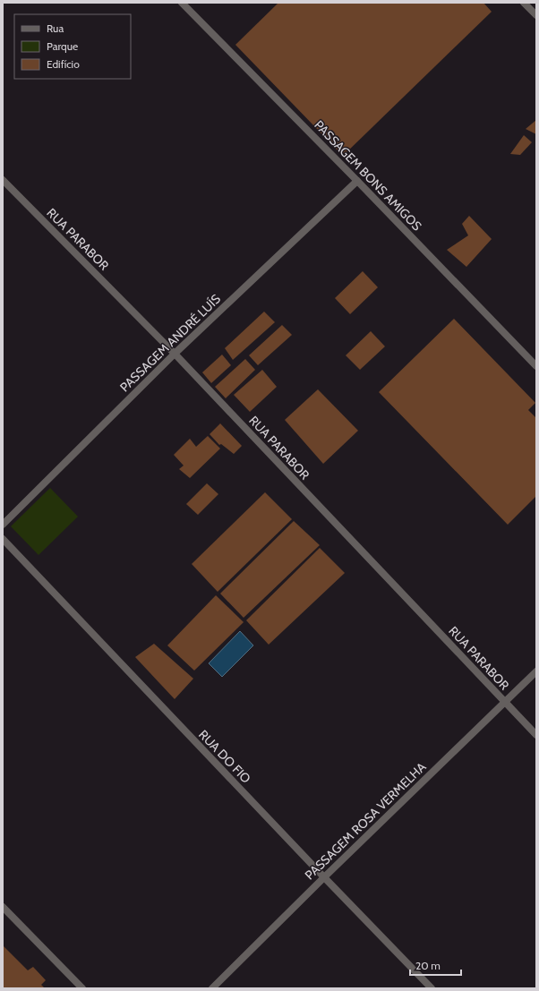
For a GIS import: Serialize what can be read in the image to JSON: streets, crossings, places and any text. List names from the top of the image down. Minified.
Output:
{"streets":{"street":["PASSAGEM BONS AMIGOS","RUA PARABOR","PASSAGEM ANDRÉ LUÍS","RUA DO FIO","PASSAGEM ROSA VERMELHA"]},"crossings":[["PASSAGEM BONS AMIGOS","PASSAGEM ANDRÉ LUÍS"],["RUA PARABOR","PASSAGEM ANDRÉ LUÍS"],["RUA PARABOR","PASSAGEM ROSA VERMELHA"],["RUA DO FIO","PASSAGEM ROSA VERMELHA"]],"legend":["Rua","Parque","Edifício"],"scale_bar":"20 m"}
